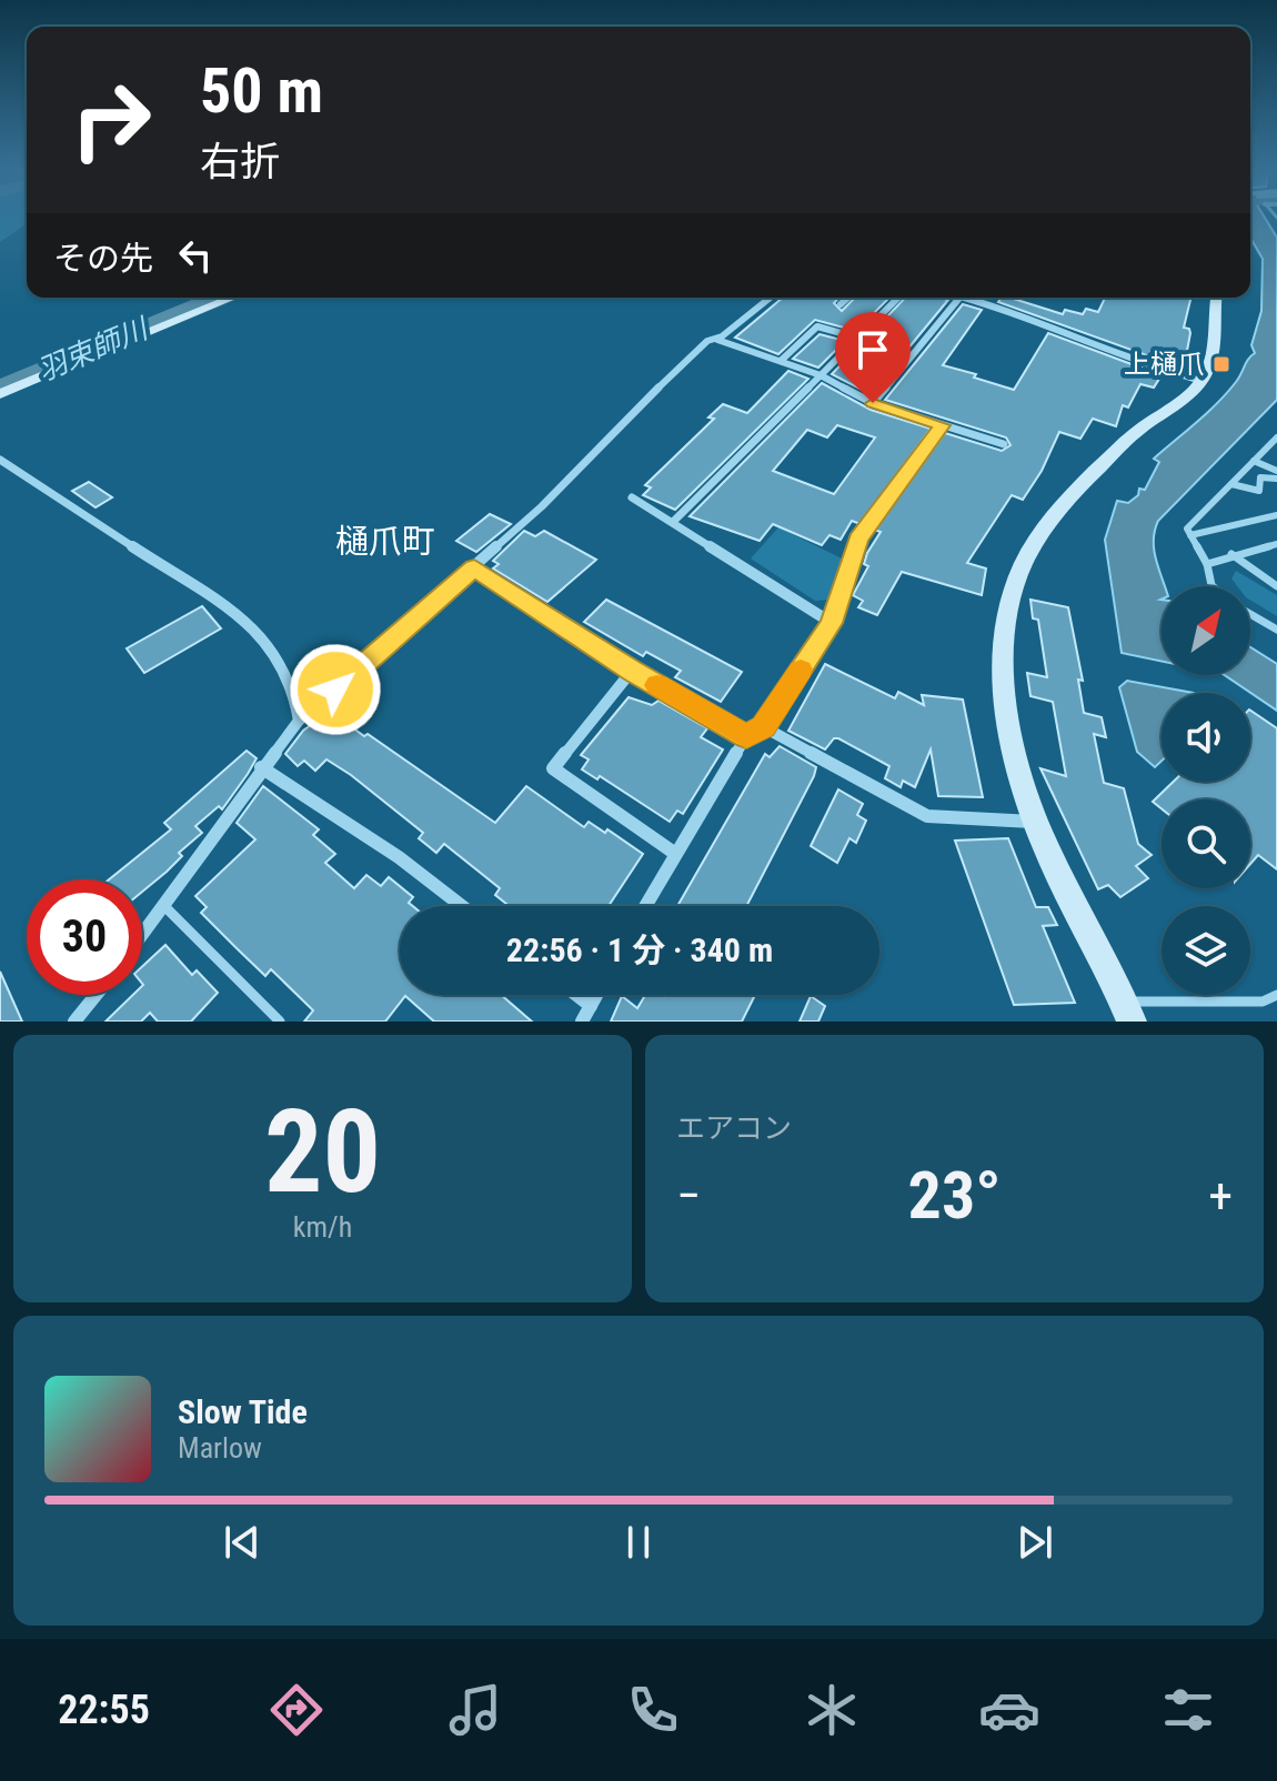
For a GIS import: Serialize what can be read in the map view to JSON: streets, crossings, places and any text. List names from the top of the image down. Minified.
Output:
{"districts":["樋爪町"],"water":["羽束師川"],"places":{"transit":["上樋爪"]},"north":"top right","page":{"turn":["50 m","右折"],"then":"その先","limit":"30","trip":"22:56 · 1 分 · 340 m","tile":[["20","km/h"],"エアコン"],"heat":["−","23°","+"],"song":["Slow Tide","Marlow"],"tabs":"22:55"}}
